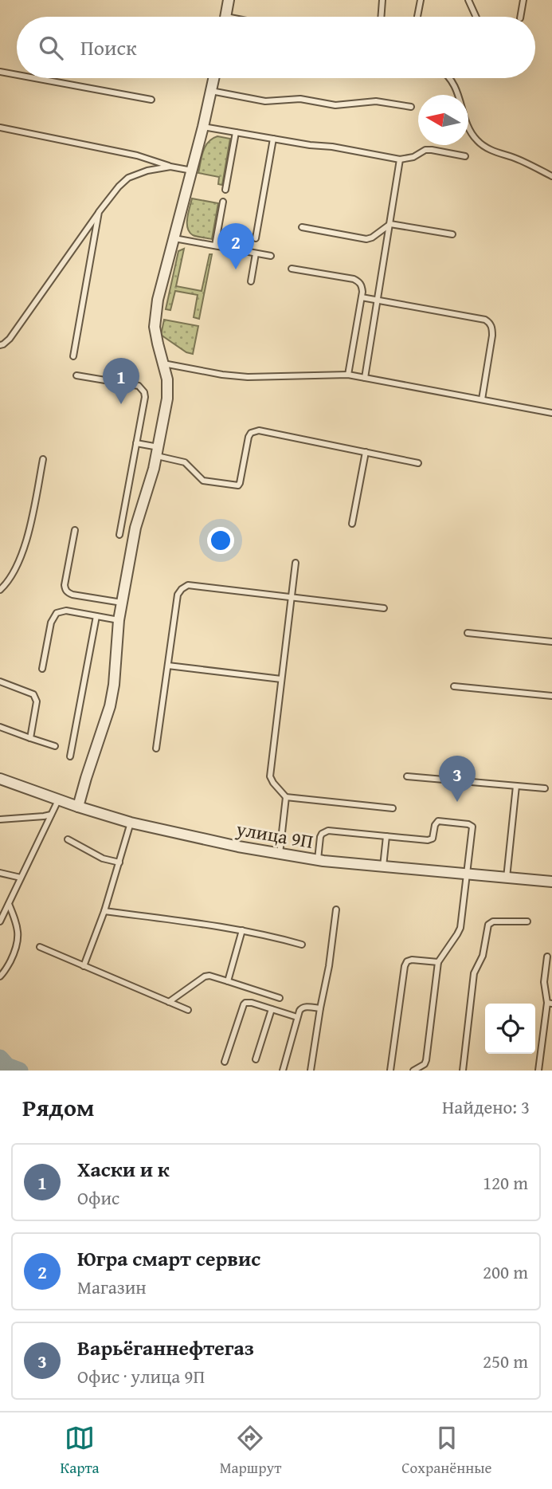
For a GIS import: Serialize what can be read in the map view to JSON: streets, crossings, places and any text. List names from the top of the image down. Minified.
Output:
{"streets":{"street":["улица 9П"]},"north":"left","page":{"search":"Поиск","pins":["2","1","3"],"heading":["Рядом","Найдено: 3"],"list":[{"mark":"1","name":"Хаски и к","note":"Офис","value":"120 m"},{"mark":"2","name":"Югра смарт сервис","note":"Магазин","value":"200 m"},{"mark":"3","name":"Варьёганнефтегаз","note":"Офис · улица 9П","value":"250 m"}],"nav":["Карта","Маршрут","Сохранённые"]}}
